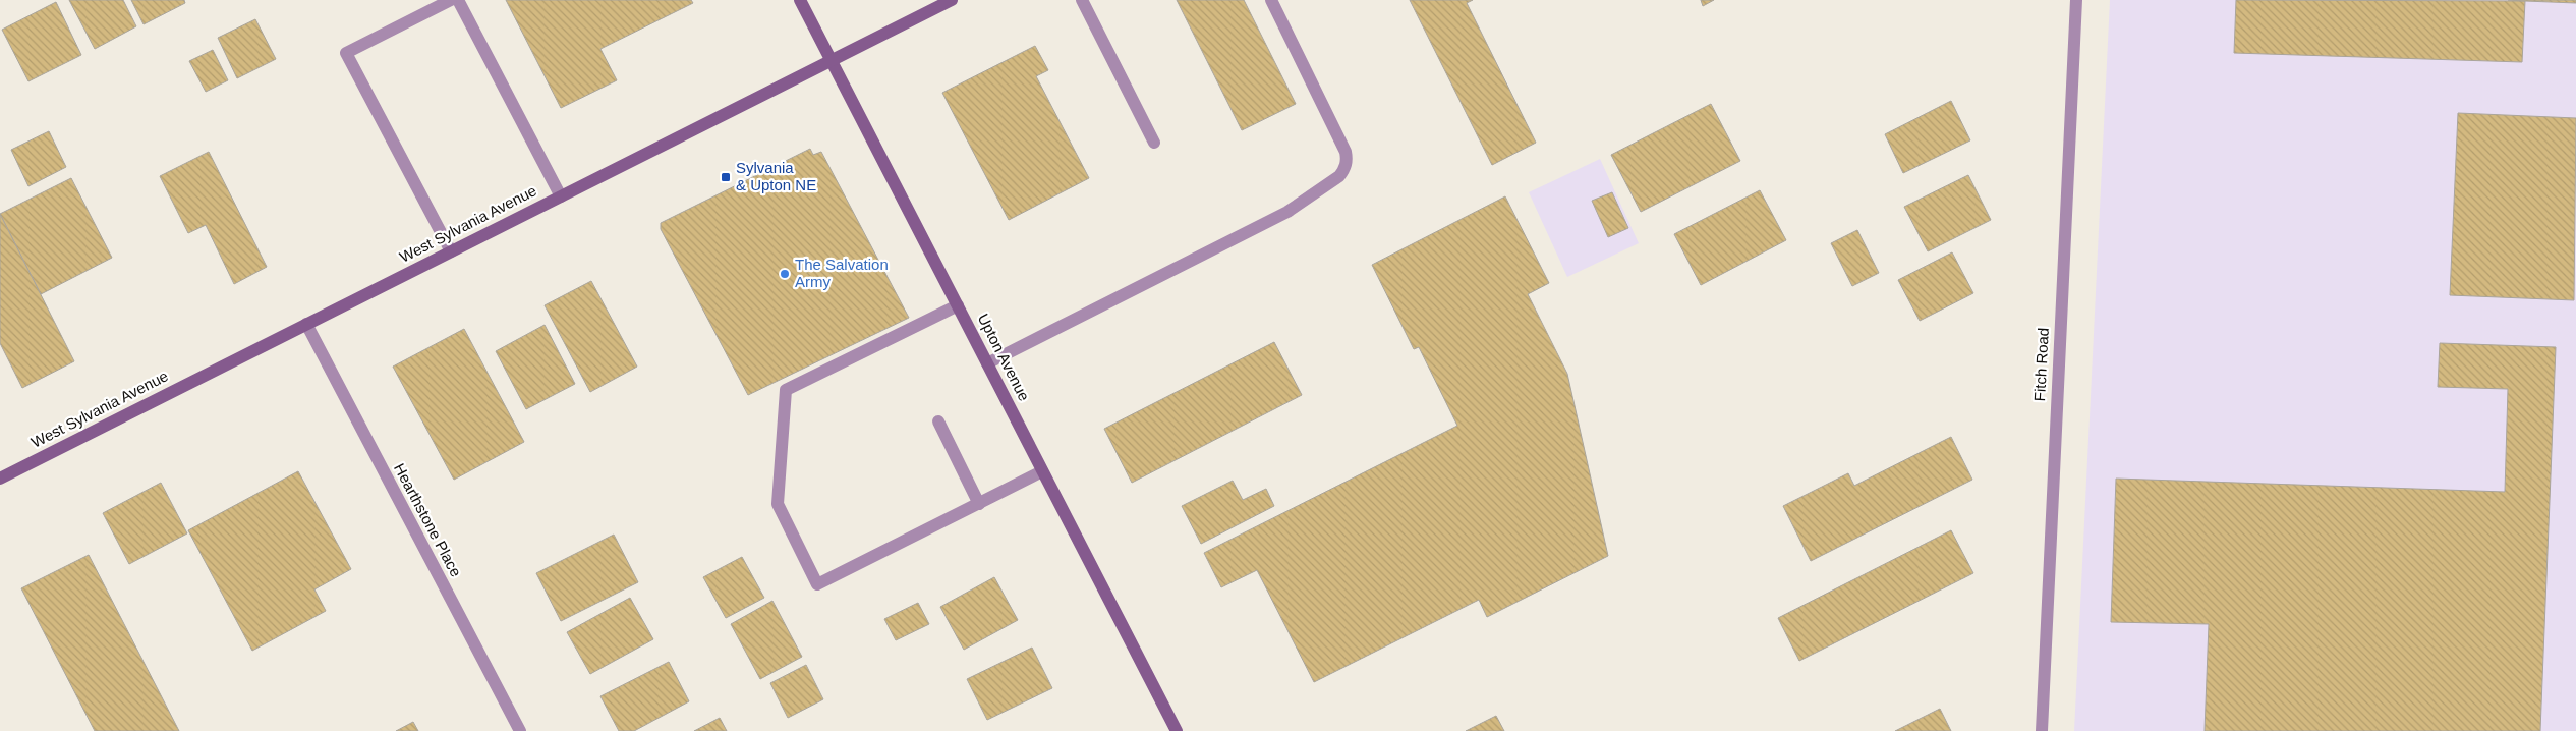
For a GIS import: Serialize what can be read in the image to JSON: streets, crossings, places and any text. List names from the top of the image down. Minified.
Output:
{"streets":{"main road":["West Sylvania Avenue","Upton Avenue"],"street":["Fitch Road","Hearthstone Place"]},"crossings":[["West Sylvania Avenue","Upton Avenue"],["West Sylvania Avenue","Hearthstone Place"]],"places":{"transit":["Sylvania & Upton NE"],"other":["The Salvation Army"]}}
